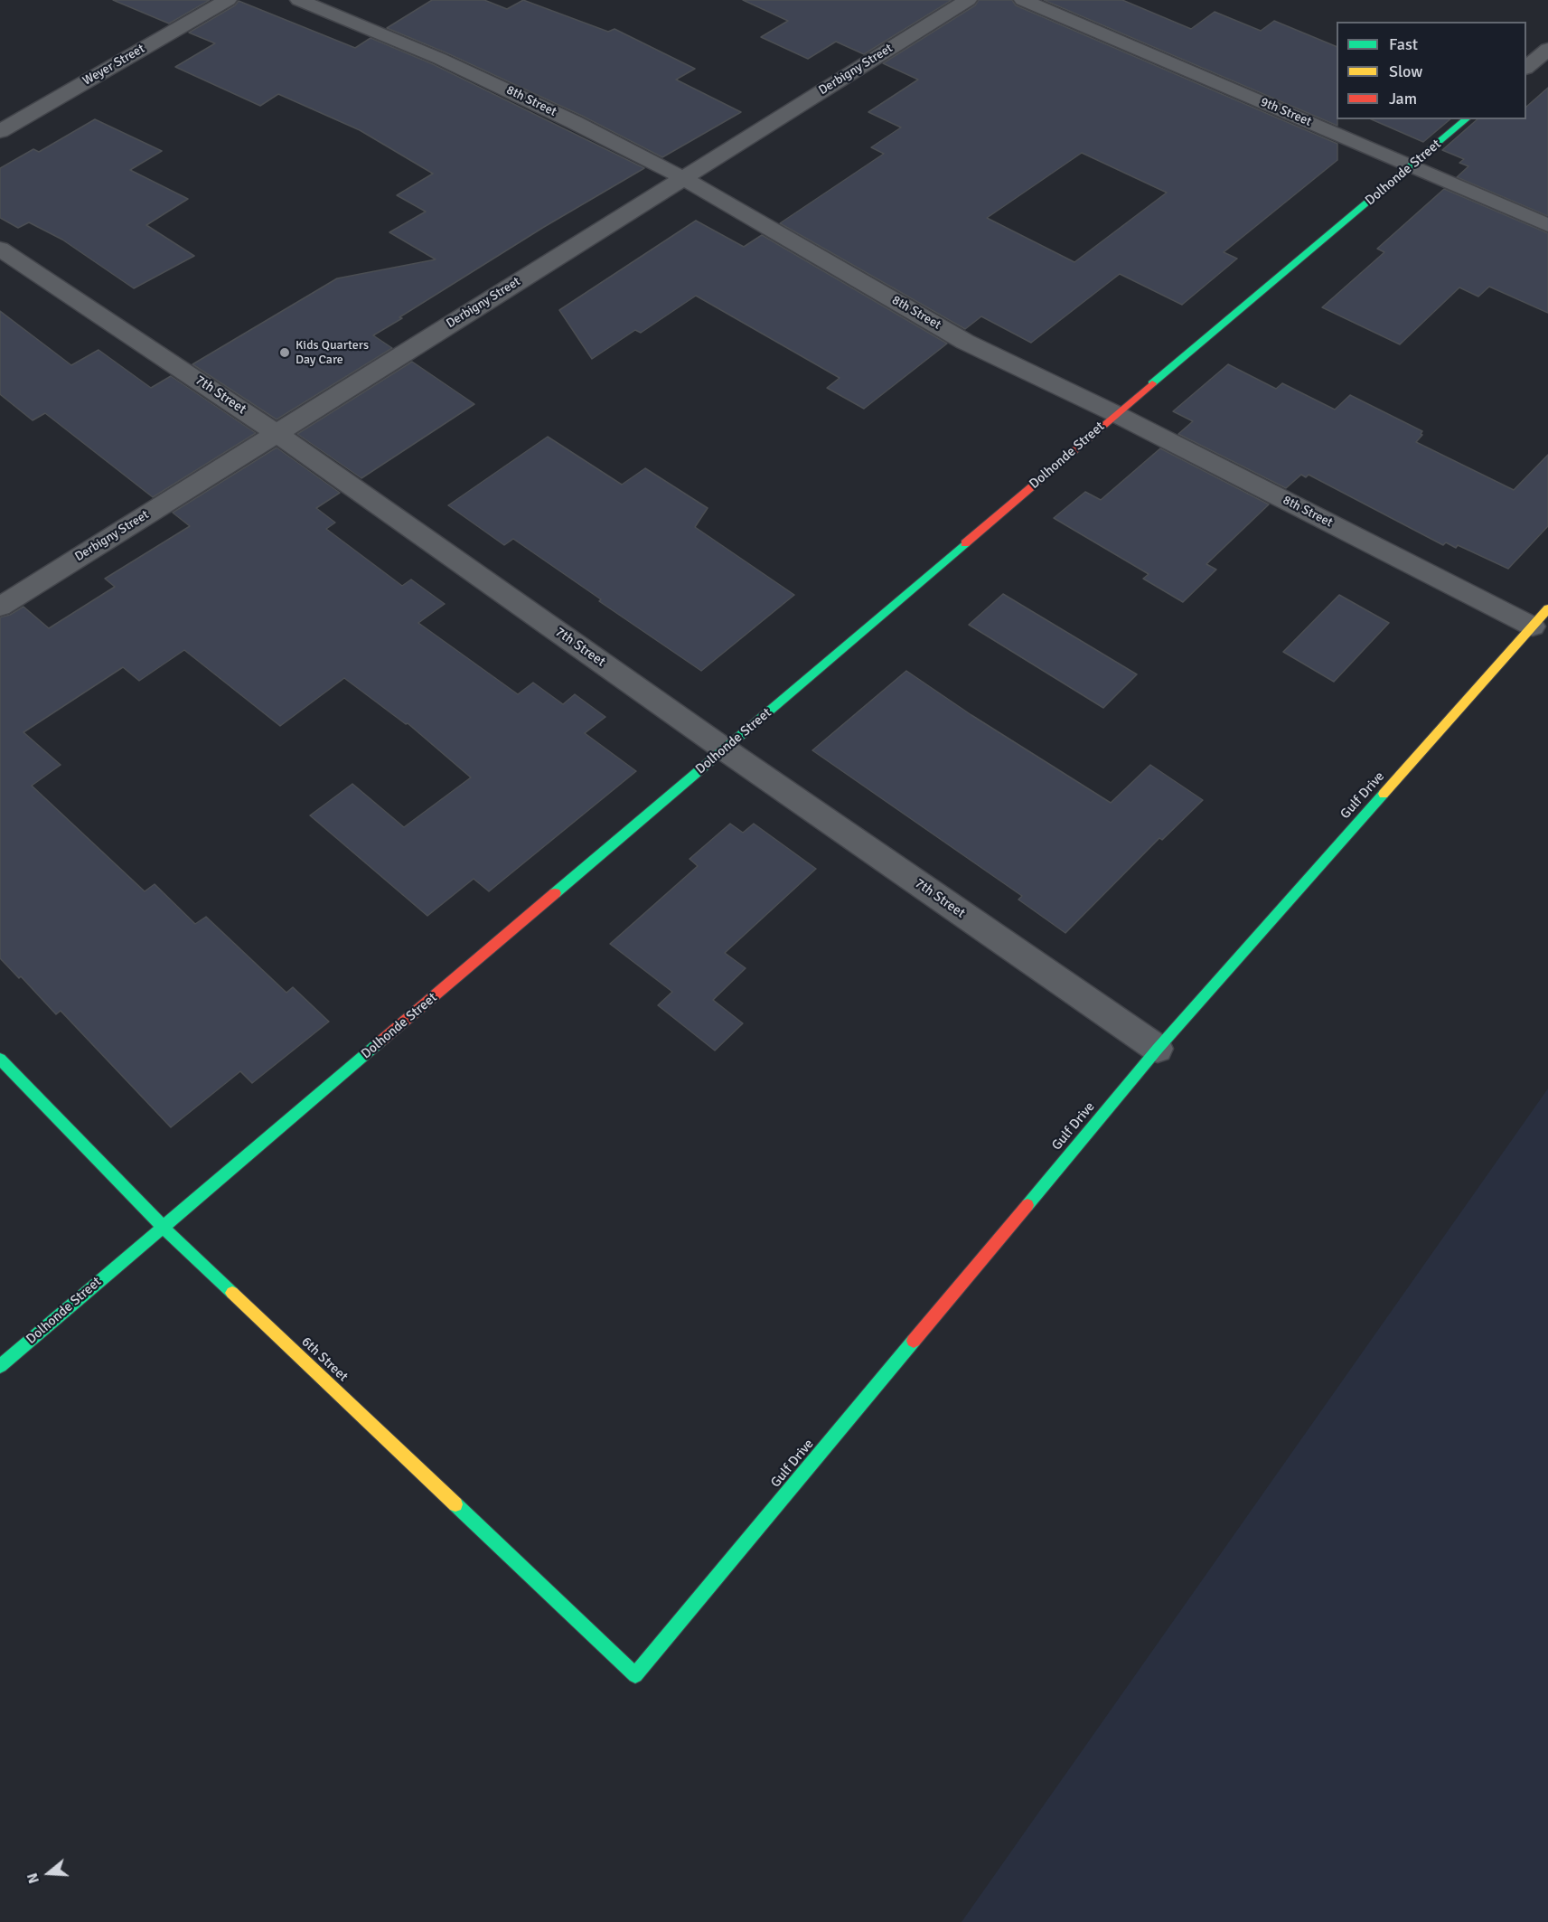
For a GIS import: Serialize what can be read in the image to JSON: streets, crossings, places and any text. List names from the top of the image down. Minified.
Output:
{"streets":{"street":["Weyer Street","Derbigny Street","8th Street","9th Street","Dolhonde Street","7th Street","Gulf Drive","6th Street"]},"crossings":[["Derbigny Street","8th Street"],["Derbigny Street","7th Street"],["8th Street","Dolhonde Street"],["8th Street","Gulf Drive"],["9th Street","Dolhonde Street"],["Dolhonde Street","7th Street"],["Dolhonde Street","6th Street"],["7th Street","Gulf Drive"],["Gulf Drive","6th Street"]],"places":["Kids Quarters Day Care"],"legend":["Fast","Slow","Jam"],"north":"left"}
